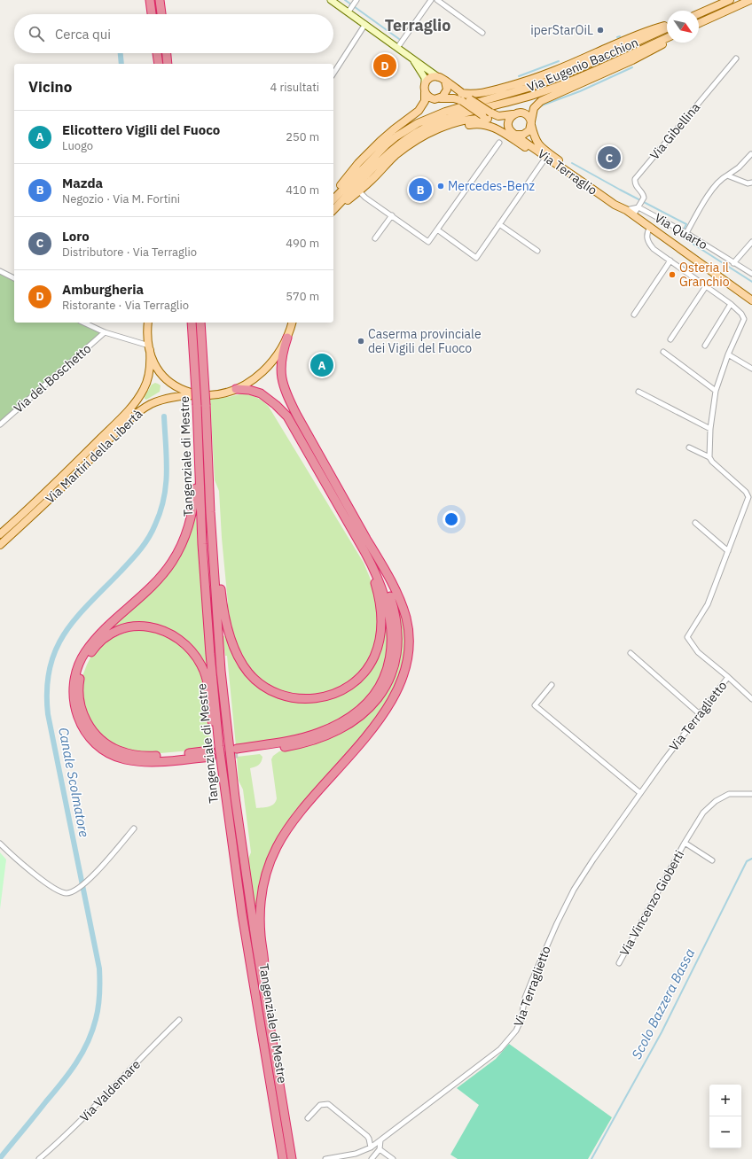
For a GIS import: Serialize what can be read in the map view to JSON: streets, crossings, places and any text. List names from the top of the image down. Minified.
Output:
{"streets":{"highway":["Tangenziale di Mestre"],"main road":["Via Eugenio Bacchion","Via Terraglio","Via Martiri della Libertà"],"street":["Via Gibellina","Via Quarto","Via del Boschetto","Via Terraglietto","Via Vincenzo Gioberti","Via Valdemare"]},"crossings":[["Via Eugenio Bacchion","Via Terraglio"],["Via Gibellina","Via Terraglio"],["Via Gibellina","Via Quarto"]],"districts":["Terraglio"],"water":["Canale Scolmatore","Scolo Bazzera Bassa"],"places":["iperStarOiL","Mercedes-Benz","Osteria il Granchio","Caserma provinciale dei Vigili del Fuoco"],"north":"bottom right","page":{"search":"Cerca qui","pins":["D","C","B","A"],"heading":["Vicino","4 risultati"],"list":[{"mark":"A","name":"Elicottero Vigili del Fuoco","note":"Luogo","value":"250 m"},{"mark":"B","name":"Mazda","note":"Negozio · Via M. Fortini","value":"410 m"},{"mark":"C","name":"Loro","note":"Distributore · Via Terraglio","value":"490 m"},{"mark":"D","name":"Amburgheria","note":"Ristorante · Via Terraglio","value":"570 m"}],"map_buttons":["+","−"]}}
